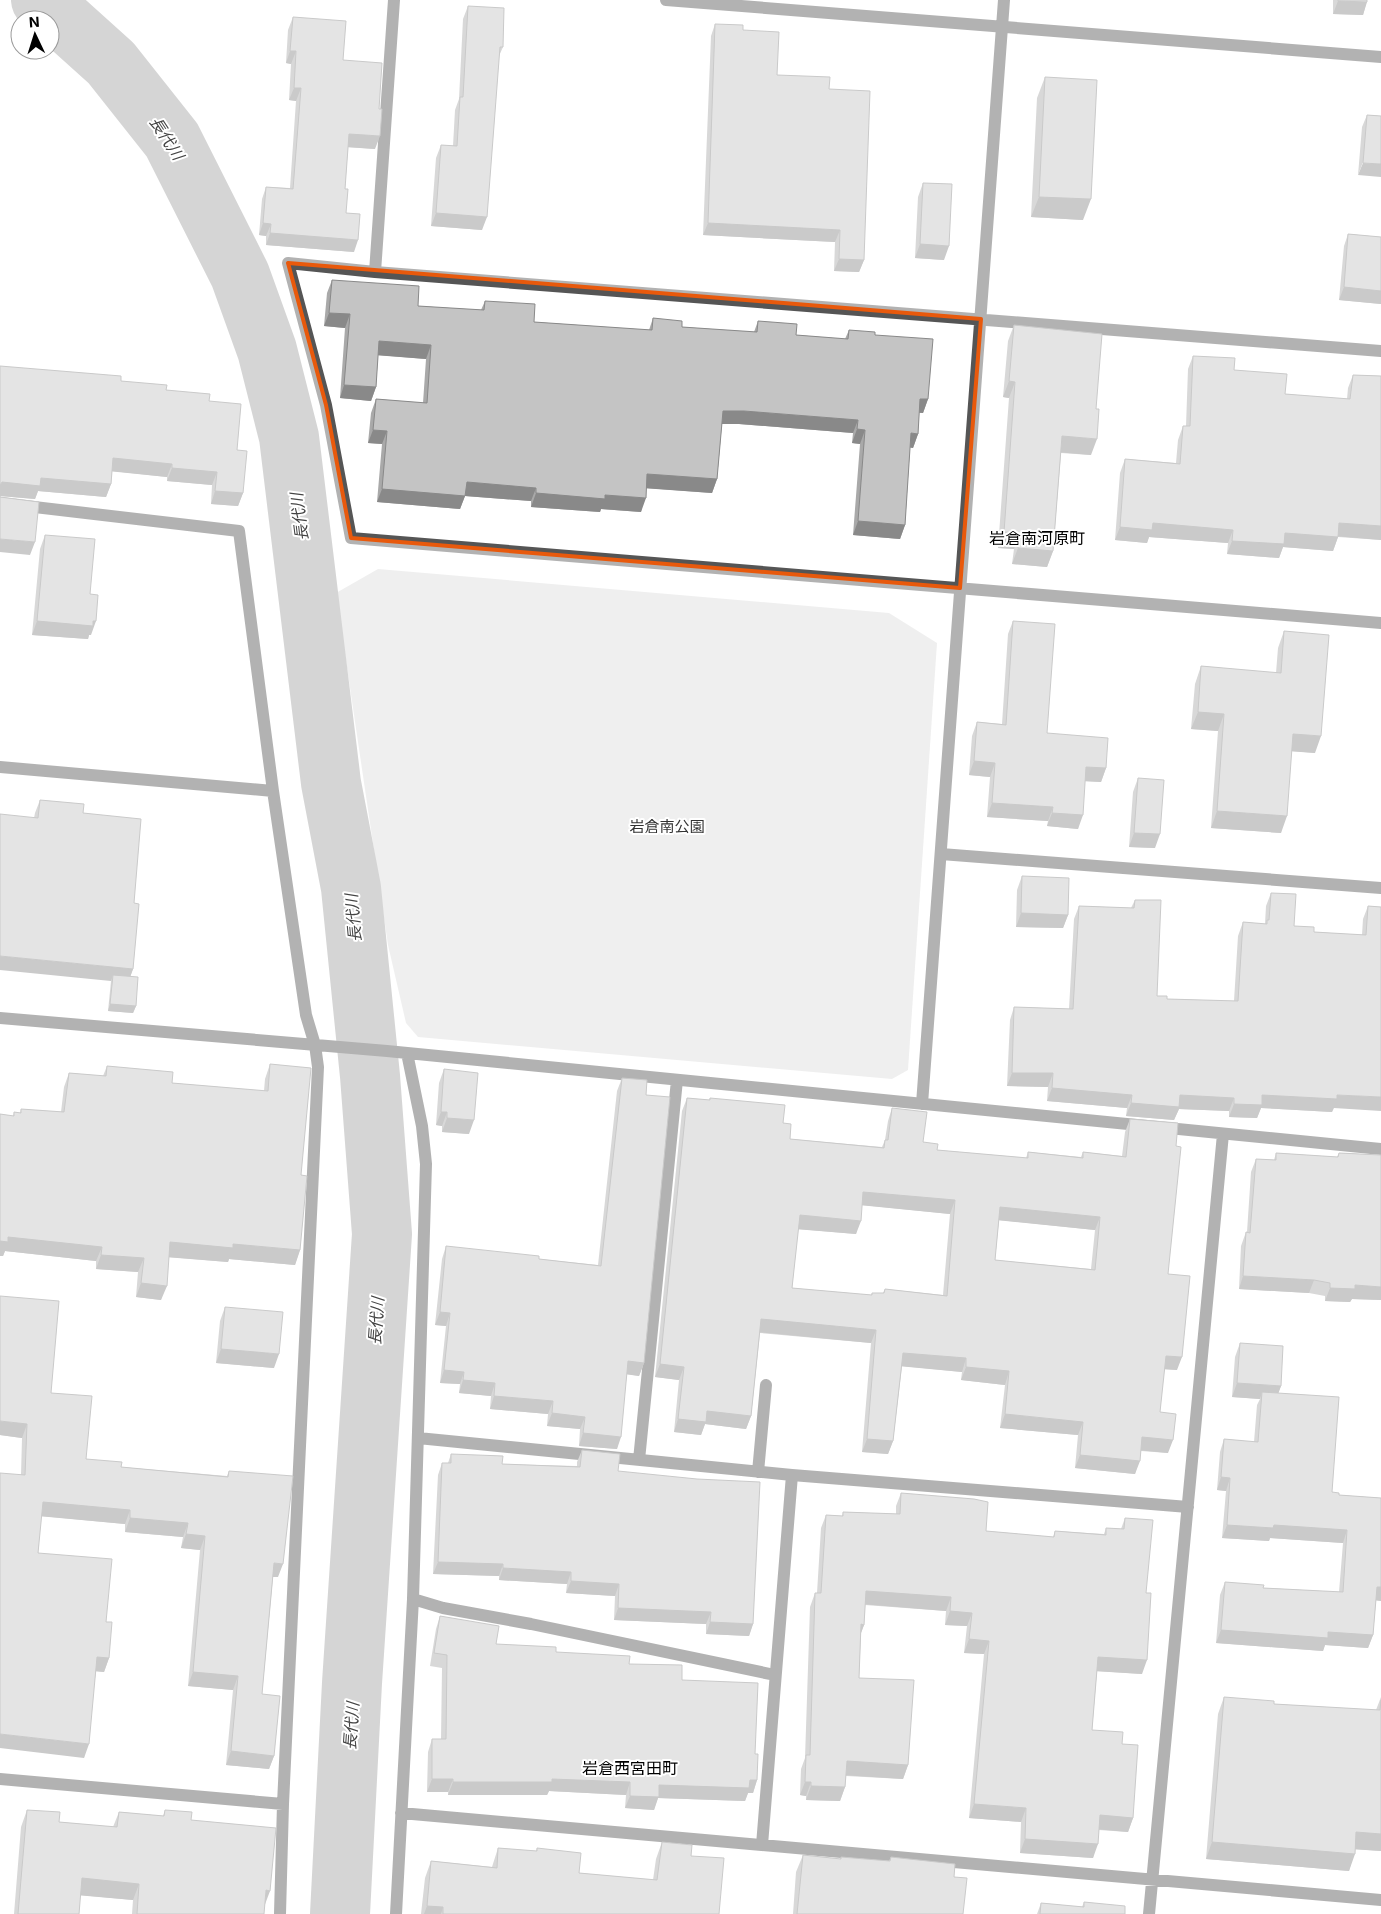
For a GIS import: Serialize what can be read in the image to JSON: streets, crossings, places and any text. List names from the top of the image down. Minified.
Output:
{"districts":["岩倉南河原町","岩倉西宮田町"],"water":["長代川"],"parks":["岩倉南公園"],"north":"top"}
